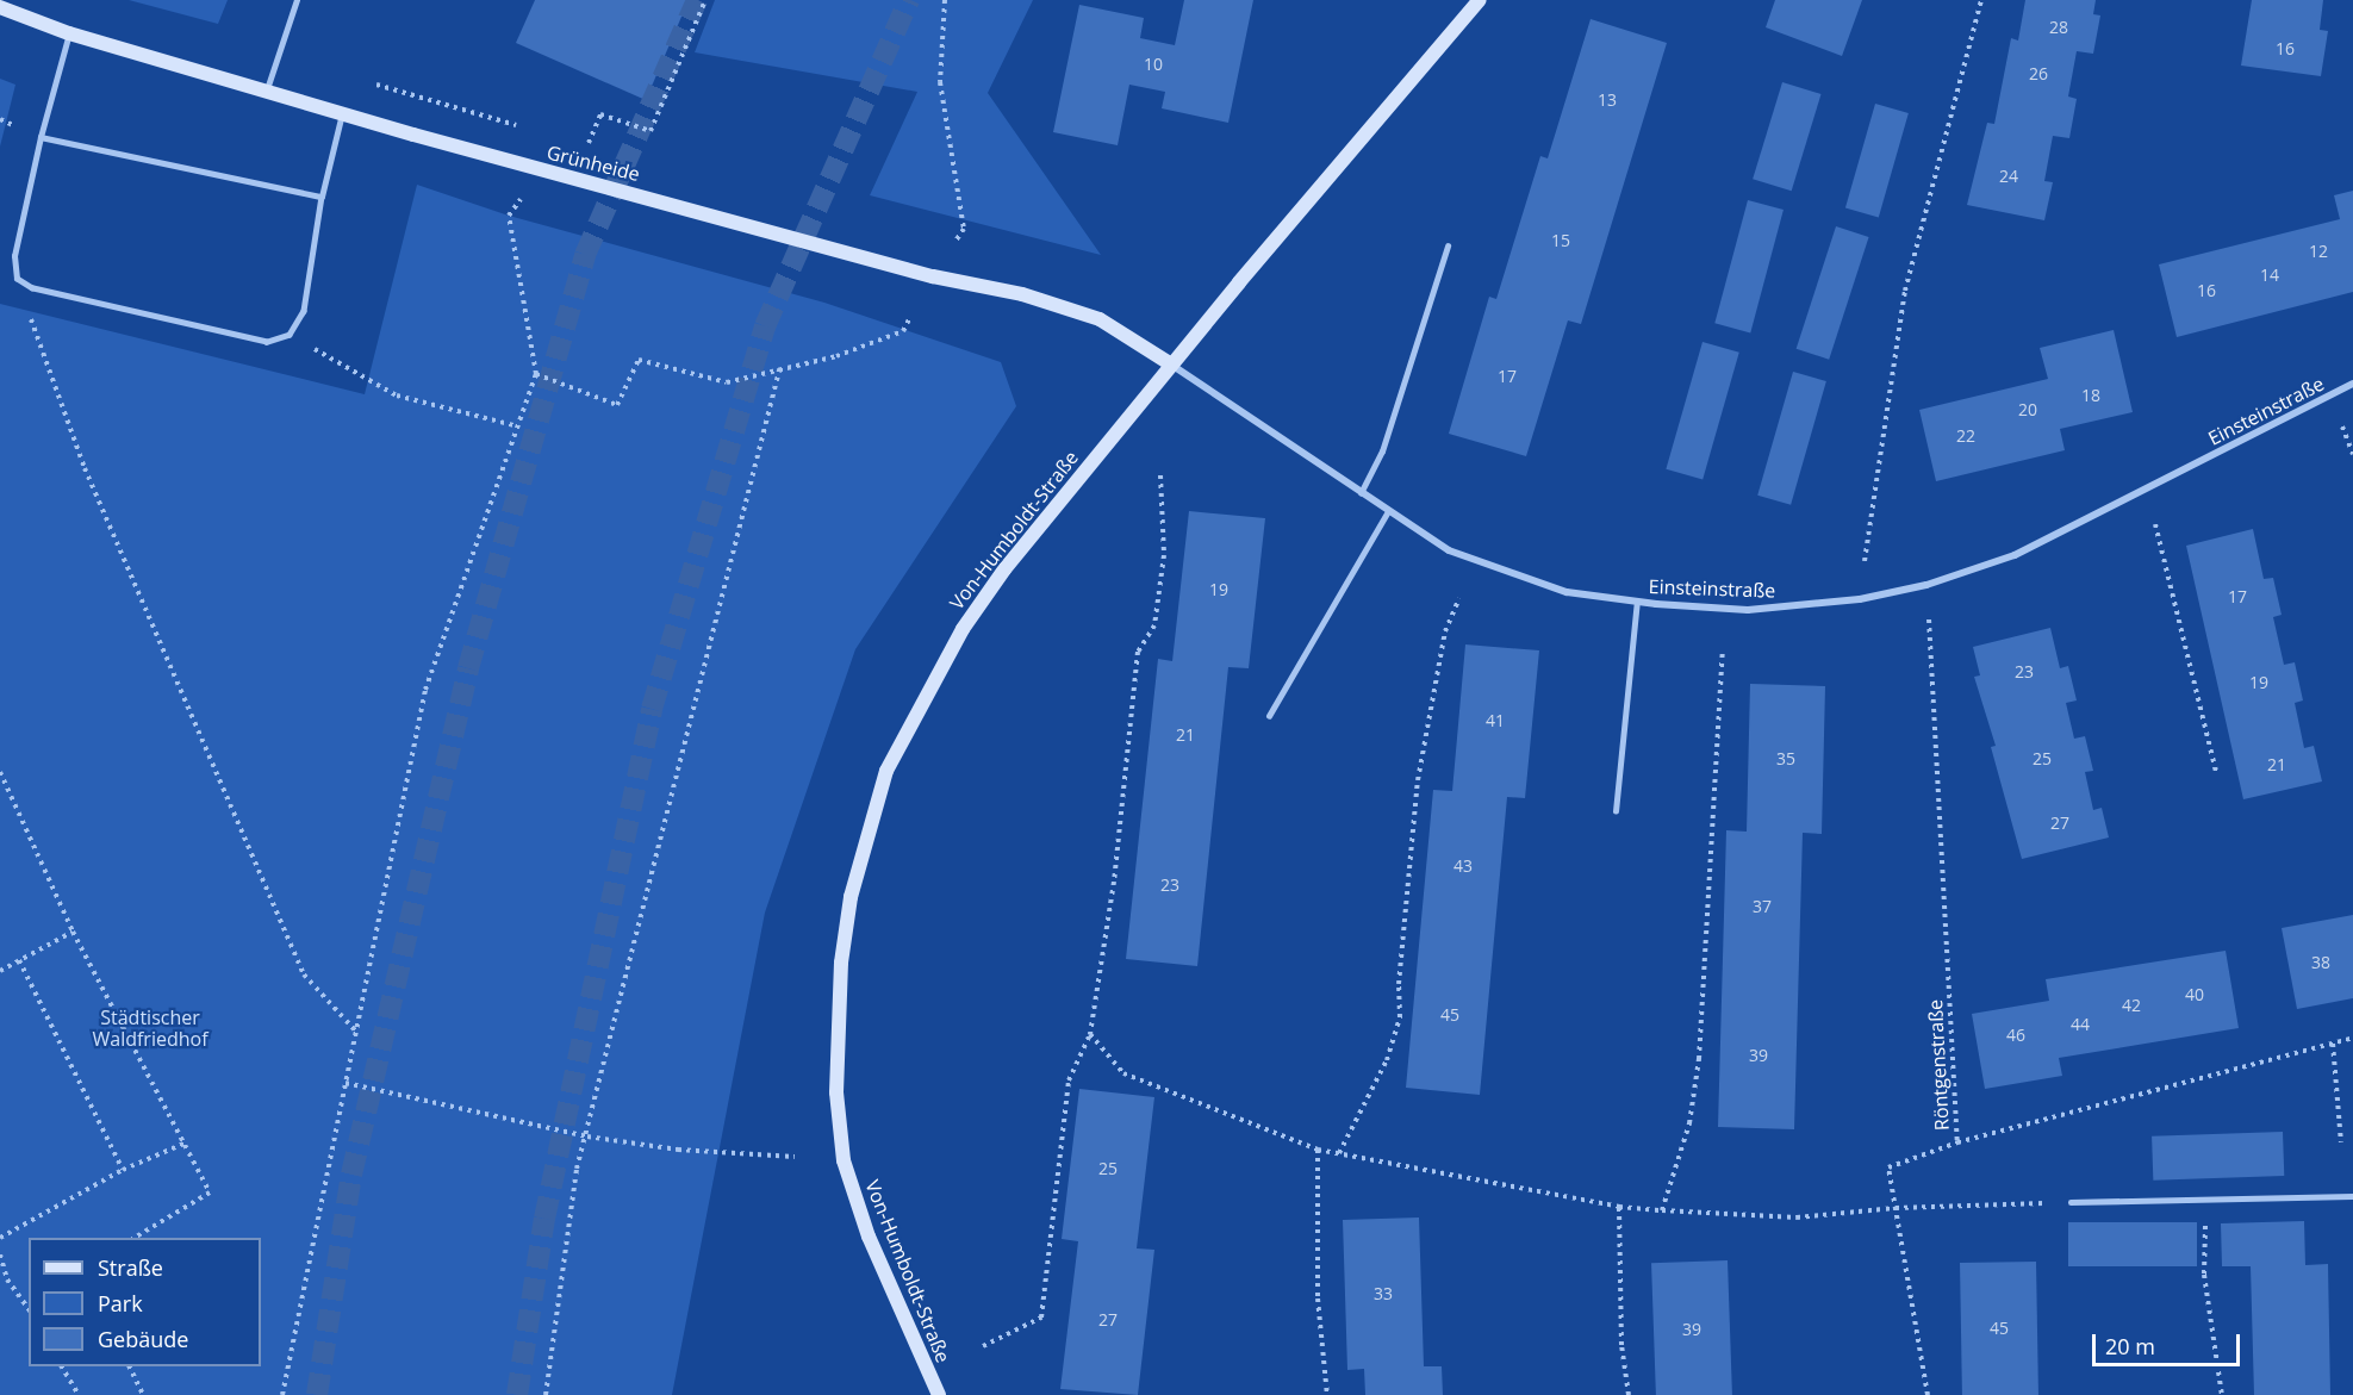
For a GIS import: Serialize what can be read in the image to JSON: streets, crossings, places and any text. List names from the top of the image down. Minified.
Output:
{"streets":{"street":["Grünheide","Einsteinstraße","Von-Humboldt-Straße"],"path":["Röntgenstraße"]},"crossings":[["Grünheide","Einsteinstraße"],["Grünheide","Von-Humboldt-Straße"],["Einsteinstraße","Von-Humboldt-Straße"]],"parks":["Städtischer Waldfriedhof"],"house_numbers":["28","16","10","26","13","24","15","12","14","16","17","18","20","22","19","17","23","19","41","21","35","25","21","27","43","23","37","38","40","42","45","44","46","39","25","33","27","45","39"],"legend":["Straße","Park","Gebäude"],"scale_bar":"20 m"}
